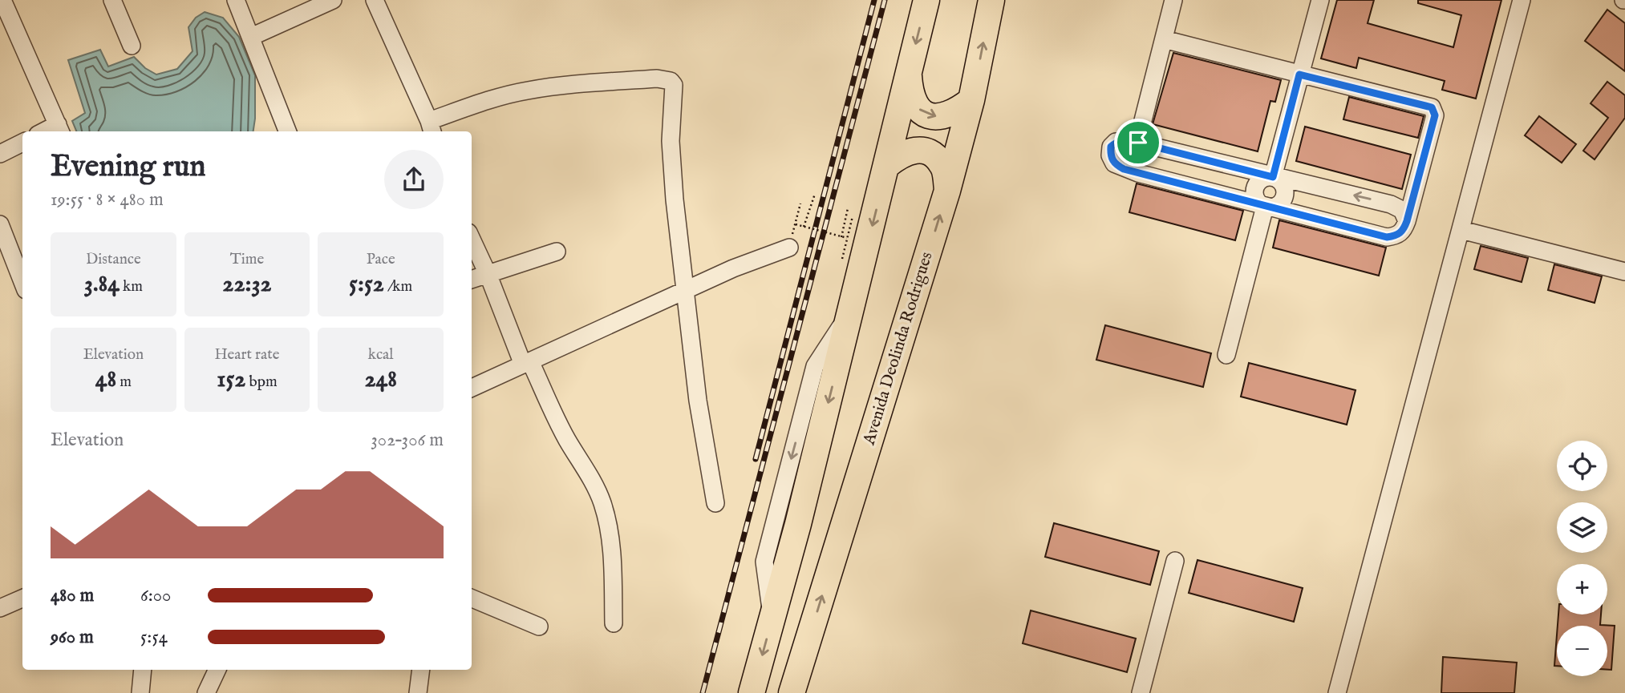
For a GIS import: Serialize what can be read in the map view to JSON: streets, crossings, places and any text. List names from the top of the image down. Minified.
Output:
{"streets":{"highway":["Avenida Deolinda Rodrigues"]},"page":{"heading":["Evening run","19:55 · 8 × 480 m"],"stats":[["Distance","3.84 km"],["Time","22:32"],["Pace","5:52 /km"],["Elevation","48 m"],["Heart rate","152 bpm"],["kcal","248"]],"chart":["Elevation","302–306 m"],"map_buttons":["+","−"],"list":[{"name":"480 m","note":"6:00"},{"name":"960 m","note":"5:54"}]}}
